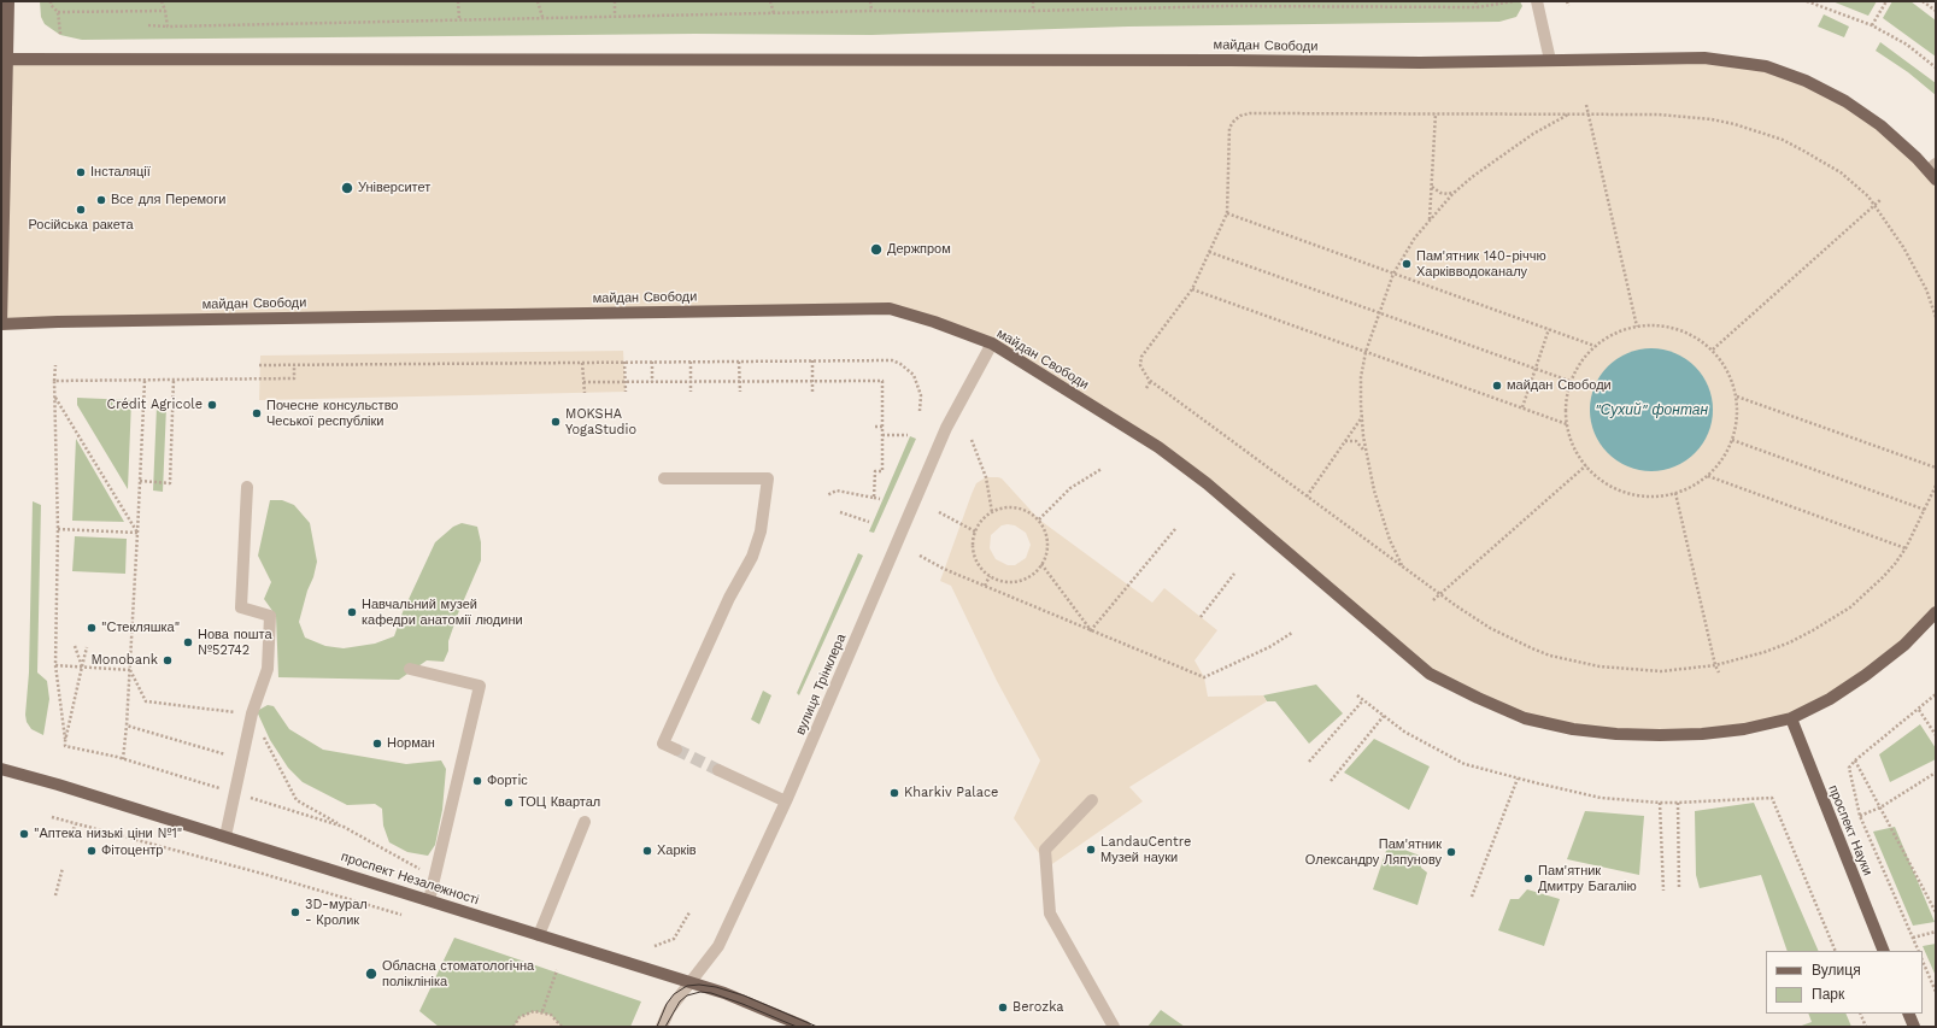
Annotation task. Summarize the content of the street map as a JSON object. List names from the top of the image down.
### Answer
{
  "streets": {
    "main road": ["майдан Свободи", "проспект Науки", "проспект Незалежності"],
    "street": ["вулиця Трінклера"]
  },
  "crossings": [
    ["майдан Свободи", "вулиця Трінклера"],
    ["майдан Свободи", "проспект Науки"],
    ["вулиця Трінклера", "проспект Незалежності"]
  ],
  "water": ["\"Сухий\" фонтан"],
  "places": [
    "Інсталяції",
    "Університет",
    "Все для Перемоги",
    "Російська ракета",
    "Держпром",
    "Пам'ятник 140-річчю Харківводоканалу",
    "майдан Свободи",
    "Crédit Agricole",
    "Почесне консульство Чеської республіки",
    "MOKSHA YogaStudio",
    "Навчальний музей кафедри анатомії людини",
    "\"Стекляшка\"",
    "Нова пошта №52742",
    "Monobank",
    "Норман",
    "Фортiс",
    "Kharkiv Palace",
    "ТОЦ Квартал",
    "\"Аптека низькі ціни №1\"",
    "LandauCentre Музей науки",
    "Фітоцентр",
    "Харків",
    "Пам'ятник Олександру Ляпунову",
    "Пам'ятник Дмитру Багалію",
    "3D-мурал - Кролик",
    "Обласна стоматологічна поліклініка",
    "Berozka"
  ],
  "legend": ["Вулиця", "Парк"]
}
